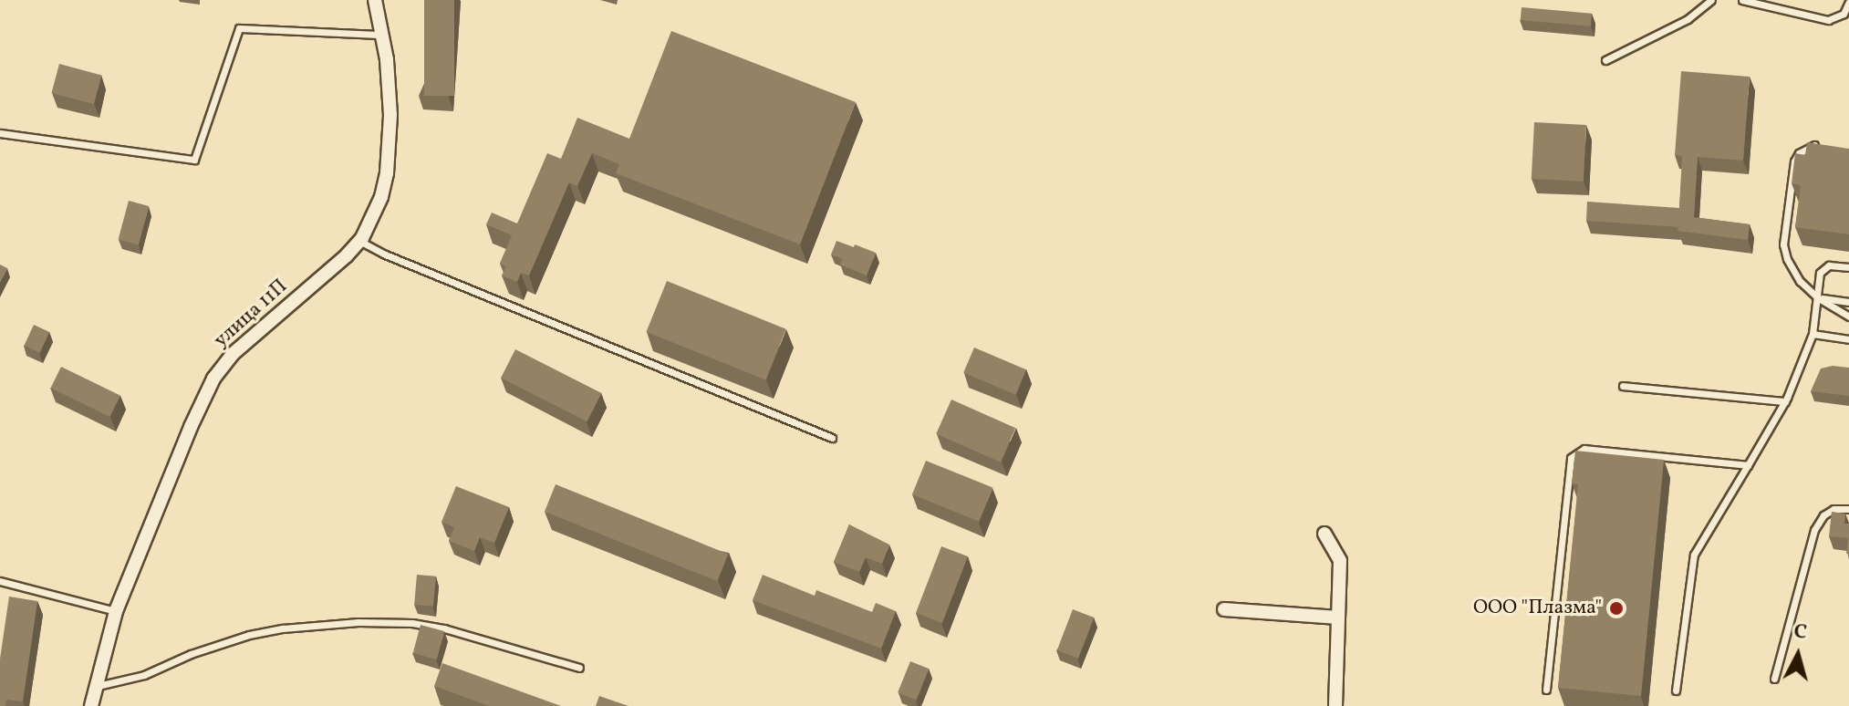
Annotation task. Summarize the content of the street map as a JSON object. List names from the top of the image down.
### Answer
{
  "streets": {
    "street": ["улица 11П"]
  },
  "places": ["ООО \"Плазма\""],
  "north": "top"
}
